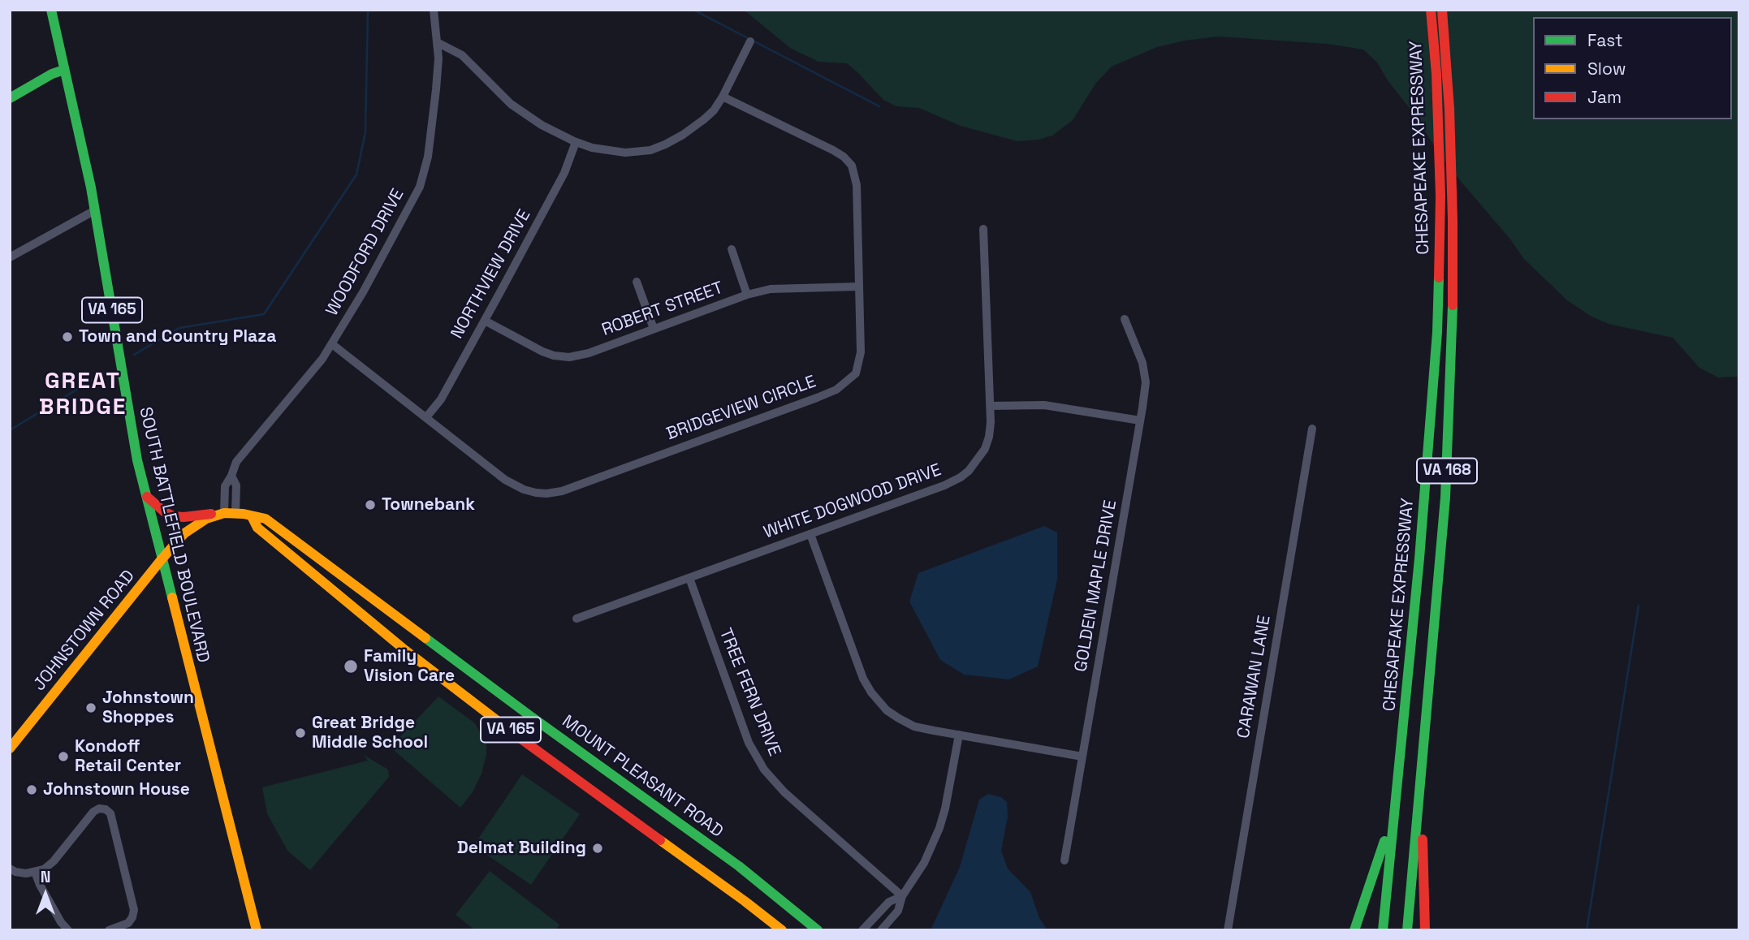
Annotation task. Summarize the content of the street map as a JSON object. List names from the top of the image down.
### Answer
{
  "streets": {
    "main road": [
      "CHESAPEAKE EXPRESSWAY",
      "VA 165",
      "VA 168",
      "SOUTH BATTLEFIELD BOULEVARD",
      "JOHNSTOWN ROAD",
      "MOUNT PLEASANT ROAD"
    ],
    "street": [
      "WOODFORD DRIVE",
      "NORTHVIEW DRIVE",
      "ROBERT STREET",
      "BRIDGEVIEW CIRCLE",
      "WHITE DOGWOOD DRIVE",
      "GOLDEN MAPLE DRIVE",
      "CARAWAN LANE",
      "TREE FERN DRIVE"
    ]
  },
  "crossings": [
    ["WOODFORD DRIVE", "VA 165"],
    ["WOODFORD DRIVE", "BRIDGEVIEW CIRCLE"],
    ["WOODFORD DRIVE", "MOUNT PLEASANT ROAD"],
    ["NORTHVIEW DRIVE", "ROBERT STREET"],
    ["NORTHVIEW DRIVE", "BRIDGEVIEW CIRCLE"],
    ["ROBERT STREET", "BRIDGEVIEW CIRCLE"],
    ["VA 165", "SOUTH BATTLEFIELD BOULEVARD"],
    ["VA 165", "MOUNT PLEASANT ROAD"],
    ["WHITE DOGWOOD DRIVE", "TREE FERN DRIVE"],
    ["SOUTH BATTLEFIELD BOULEVARD", "JOHNSTOWN ROAD"],
    ["SOUTH BATTLEFIELD BOULEVARD", "MOUNT PLEASANT ROAD"],
    ["JOHNSTOWN ROAD", "MOUNT PLEASANT ROAD"]
  ],
  "districts": ["GREAT BRIDGE"],
  "places": [
    "Town and Country Plaza",
    "Townebank",
    "Family Vision Care",
    "Johnstown Shoppes",
    "Great Bridge Middle School",
    "Kondoff Retail Center",
    "Johnstown House",
    "Delmat Building"
  ],
  "legend": ["Fast", "Slow", "Jam"],
  "north": "top"
}
